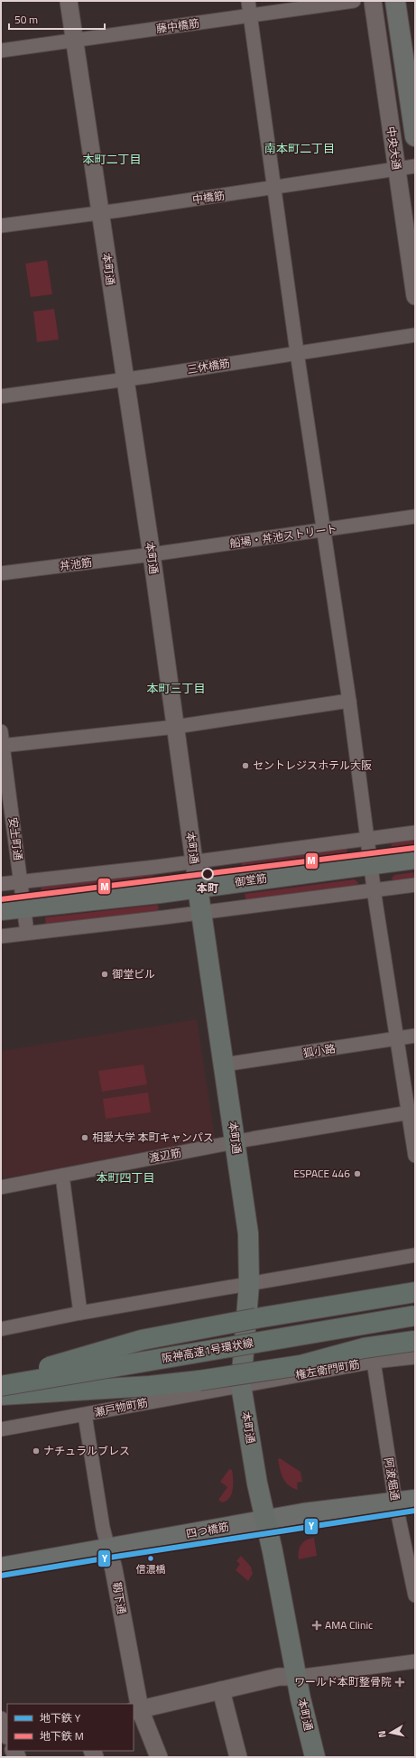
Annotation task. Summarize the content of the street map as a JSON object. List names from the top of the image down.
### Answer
{
  "streets": {
    "highway": ["本町通", "御堂筋", "阪神高速1号環状線"],
    "main road": ["四つ橋筋"],
    "street": [
      "藤中橋筋",
      "中央大通",
      "中橋筋",
      "三休橋筋",
      "船場・丼池ストリート",
      "丼池筋",
      "安土町通",
      "狐小路",
      "渡辺筋",
      "権左衛門町筋",
      "瀬戸物町筋",
      "阿波堀通",
      "靱下通"
    ]
  },
  "crossings": [
    ["藤中橋筋", "本町通"],
    ["中央大通", "中橋筋"],
    ["中橋筋", "本町通"],
    ["本町通", "三休橋筋"],
    ["本町通", "船場・丼池ストリート"],
    ["本町通", "丼池筋"],
    ["本町通", "御堂筋"],
    ["本町通", "狐小路"],
    ["本町通", "渡辺筋"],
    ["本町通", "権左衛門町筋"],
    ["本町通", "瀬戸物町筋"],
    ["本町通", "四つ橋筋"],
    ["船場・丼池ストリート", "丼池筋"],
    ["安土町通", "御堂筋"],
    ["権左衛門町筋", "瀬戸物町筋"],
    ["権左衛門町筋", "阿波堀通"],
    ["瀬戸物町筋", "靱下通"],
    ["阿波堀通", "四つ橋筋"],
    ["四つ橋筋", "靱下通"]
  ],
  "districts": [
    "南本町二丁目",
    "本町二丁目",
    "本町三丁目",
    "本町四丁目"
  ],
  "places": {
    "other": [
      "セントレジスホテル大阪",
      "本町",
      "御堂ビル",
      "相愛大学 本町キャンパス",
      "ESPACE 446",
      "ナチュラルブレス",
      "信濃橋"
    ],
    "health": ["AMA Clinic", "ワールド本町整骨院"]
  },
  "lines": ["metro line M", "metro line Y"],
  "legend": ["地下鉄 Y", "地下鉄 M"],
  "scale_bar": "50 m",
  "north": "left"
}
